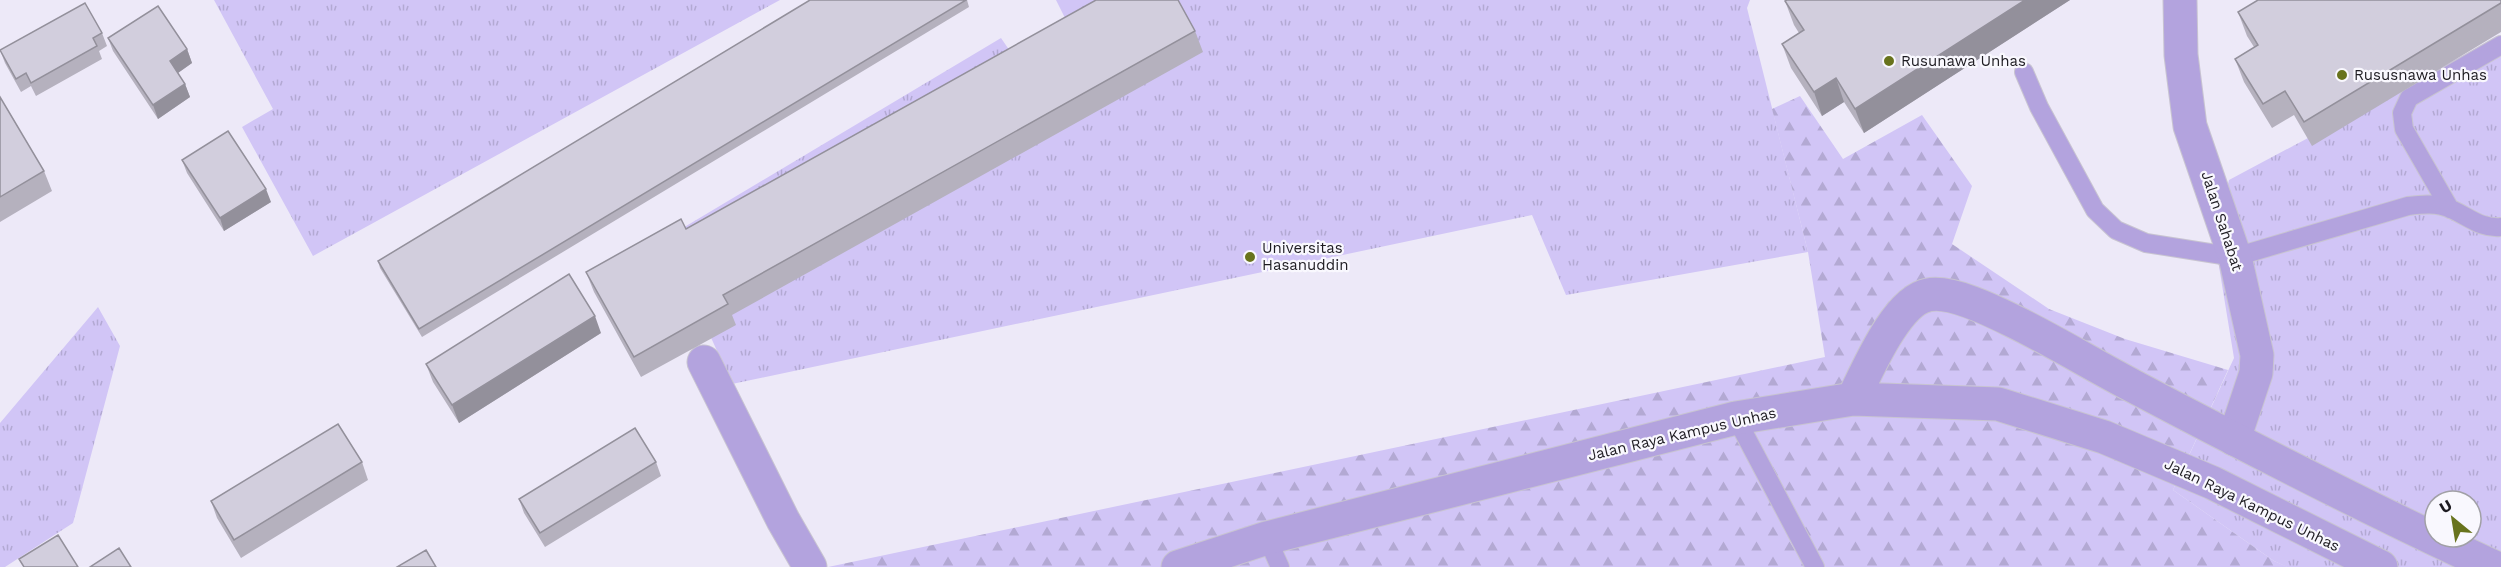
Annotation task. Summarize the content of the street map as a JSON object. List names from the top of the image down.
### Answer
{
  "streets": {
    "street": ["Jalan Sahabat", "Jalan Raya Kampus Unhas"]
  },
  "places": ["Rusunawa Unhas", "Rususnawa Unhas", "Universitas Hasanuddin"],
  "north": "top left"
}
